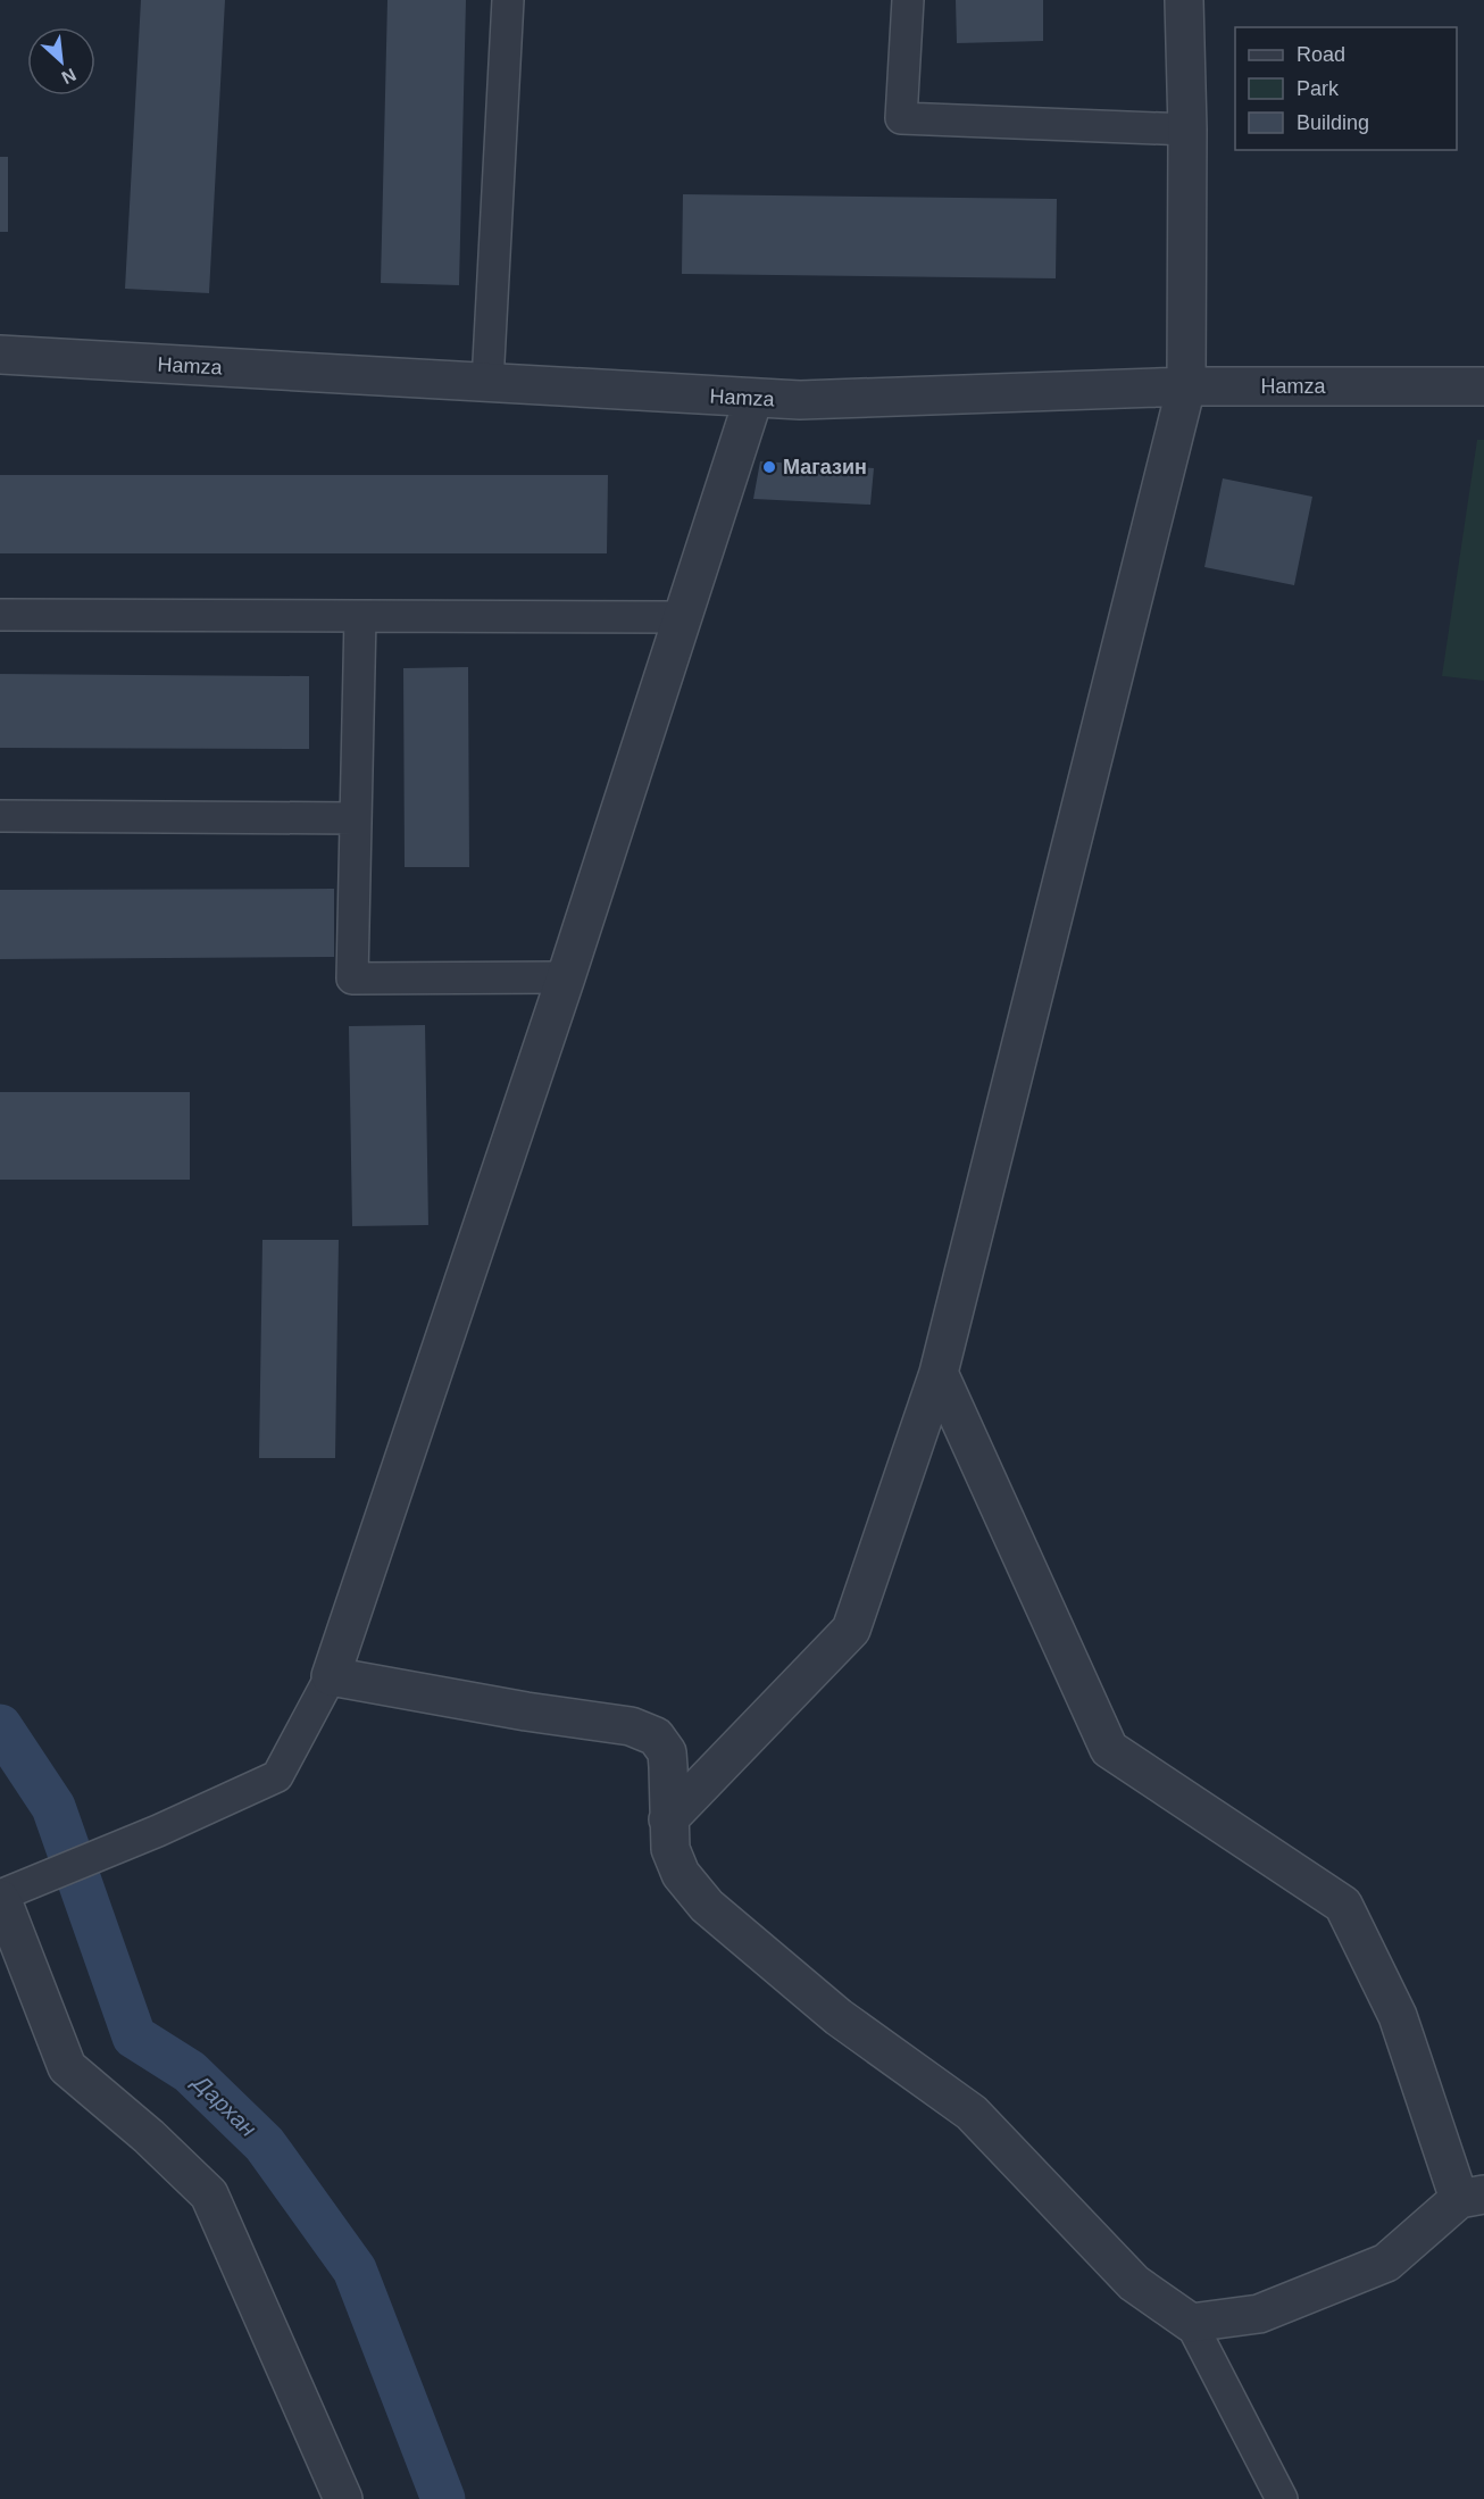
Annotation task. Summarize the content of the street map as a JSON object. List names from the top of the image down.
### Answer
{
  "streets": {
    "street": ["Hamza"]
  },
  "water": ["Дархан"],
  "places": ["Магазин"],
  "legend": ["Road", "Park", "Building"],
  "north": "bottom right"
}
